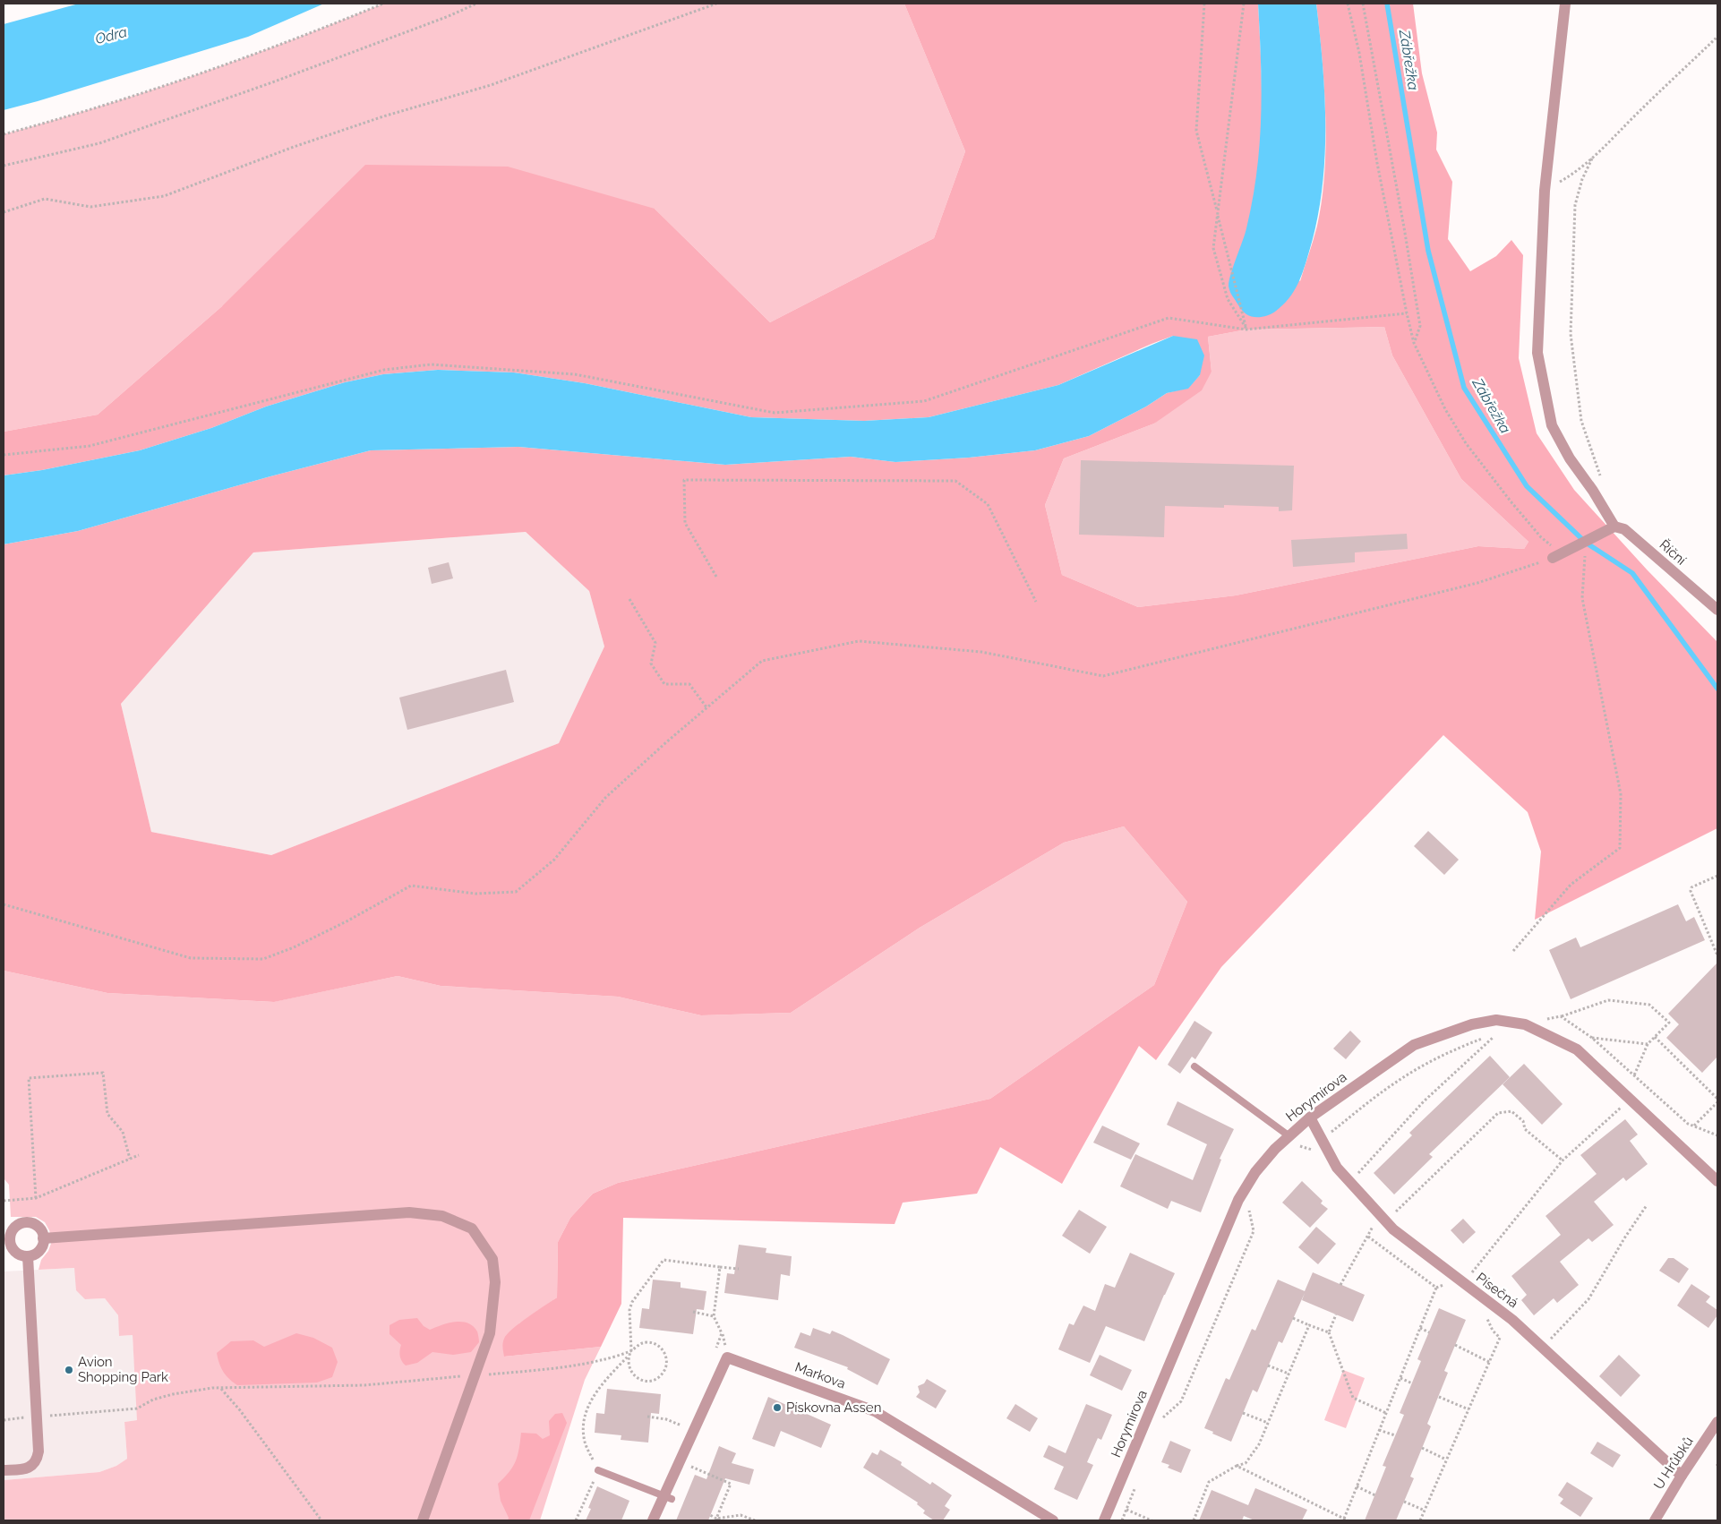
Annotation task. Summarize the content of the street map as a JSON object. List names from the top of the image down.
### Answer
{
  "streets": {
    "street": [
      "Říční",
      "Horymírova",
      "Písečná",
      "Markova",
      "U Hrůbků"
    ]
  },
  "crossings": [
    ["Horymírova", "Písečná"],
    ["Písečná", "U Hrůbků"]
  ],
  "water": ["Odra", "Zábřežka"],
  "places": ["Avion Shopping Park", "Pískovna Assen"]
}
